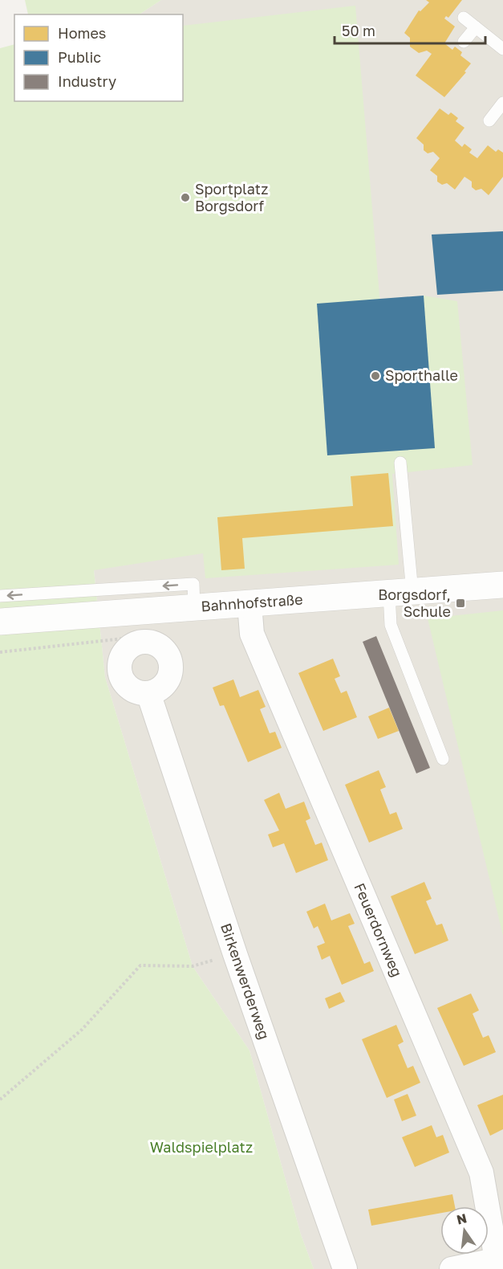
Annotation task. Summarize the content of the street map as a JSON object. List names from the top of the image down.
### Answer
{
  "streets": {
    "street": ["Bahnhofstraße", "Feuerdornweg", "Birkenwerderweg"]
  },
  "crossings": [
    ["Bahnhofstraße", "Feuerdornweg"],
    ["Bahnhofstraße", "Birkenwerderweg"]
  ],
  "parks": ["Waldspielplatz"],
  "places": {
    "other": ["Sportplatz Borgsdorf", "Sporthalle"],
    "transit": ["Borgsdorf, Schule"]
  },
  "legend": ["Homes", "Public", "Industry"],
  "scale_bar": "50 m",
  "north": "top"
}
